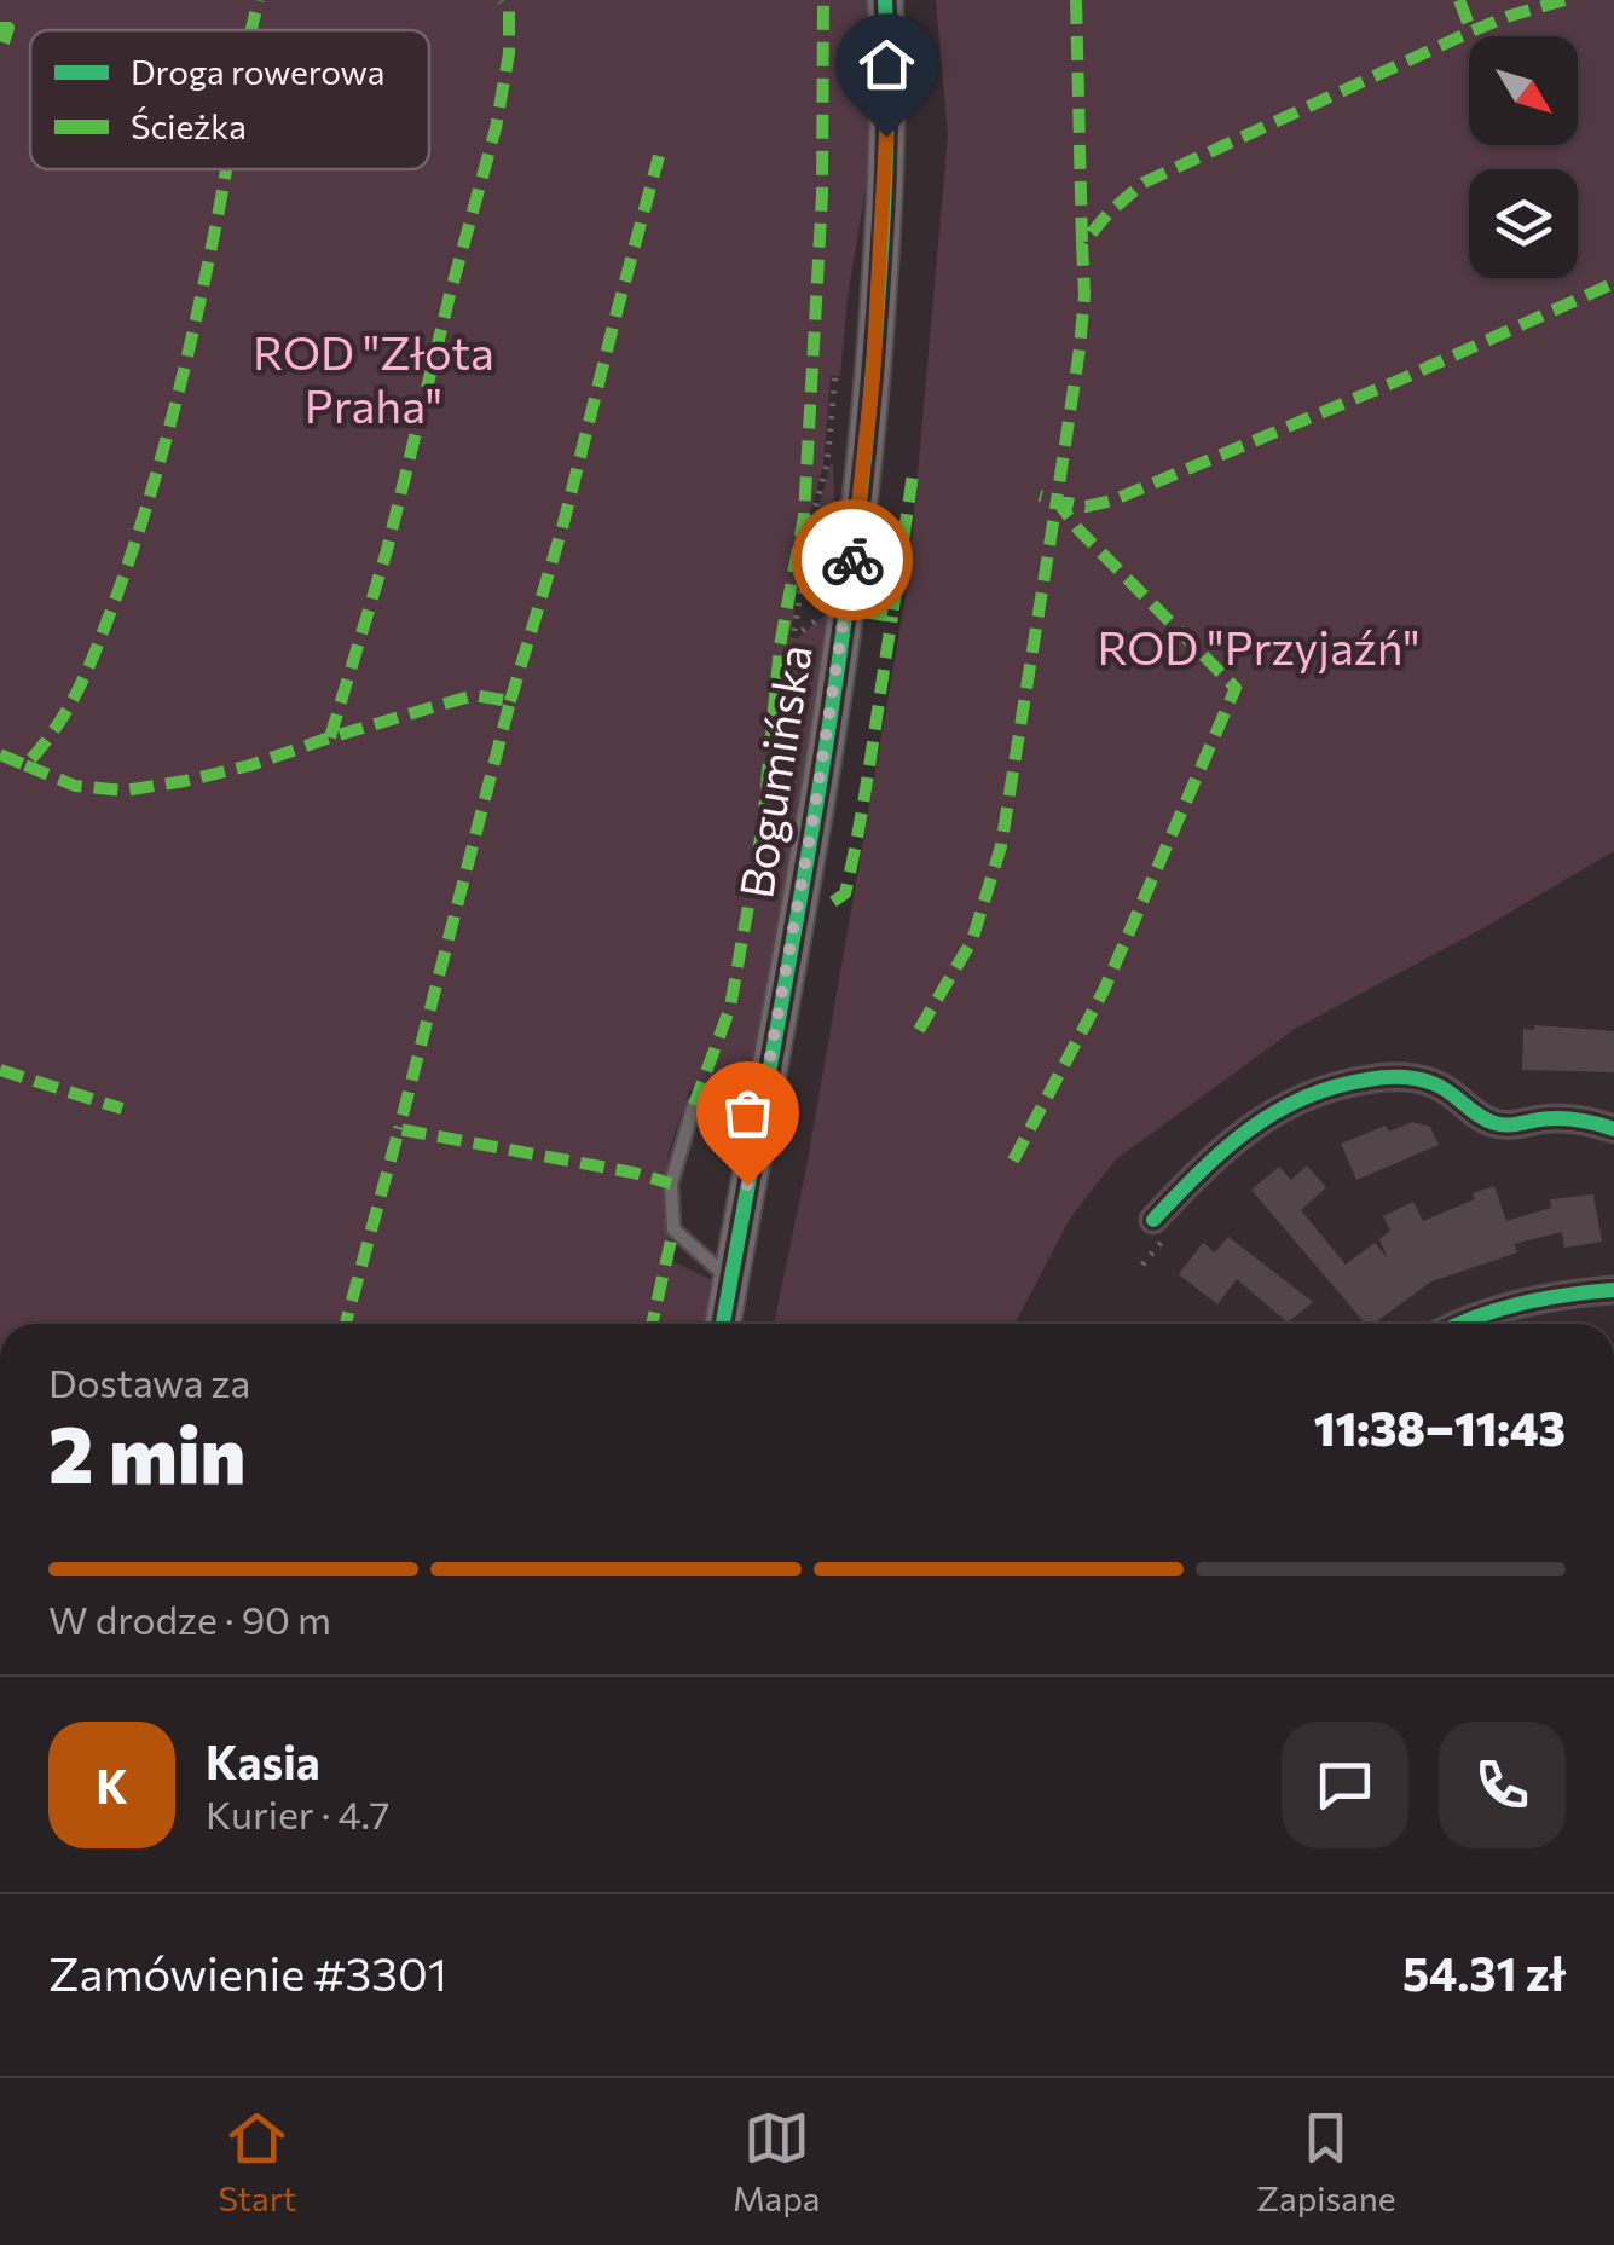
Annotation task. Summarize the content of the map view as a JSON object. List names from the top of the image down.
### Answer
{
  "streets": {
    "street": ["Bogumińska"]
  },
  "parks": ["ROD \"Złota Praha\"", "ROD \"Przyjaźń\""],
  "legend": ["Droga rowerowa", "Ścieżka"],
  "north": "bottom right",
  "page": {
    "heading": ["2 min", "Dostawa za", "11:38–11:43"],
    "panel": [
      "Kasia",
      "Kurier · 4.7",
      "Zamówienie #3301",
      "54.31 zł"
    ],
    "bar": "W drodze · 90 m",
    "round": "K",
    "tabs": ["Start", "Mapa", "Zapisane"]
  }
}
